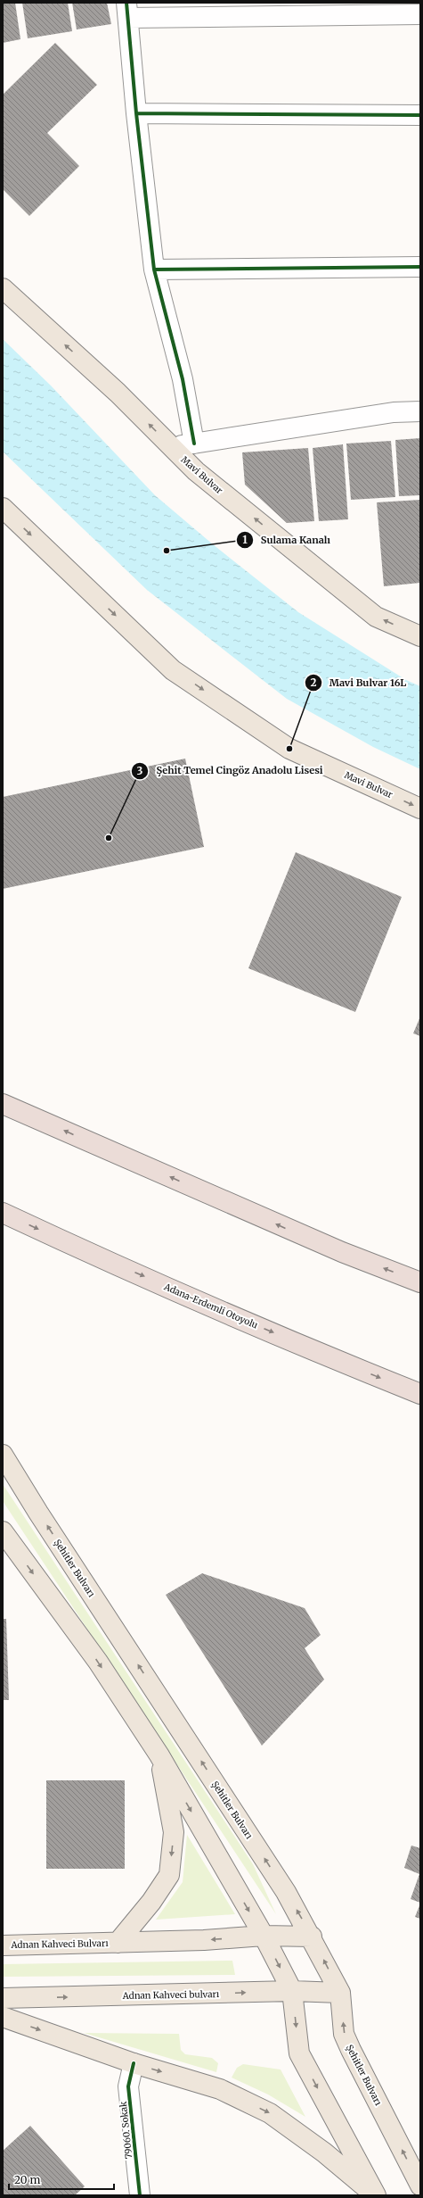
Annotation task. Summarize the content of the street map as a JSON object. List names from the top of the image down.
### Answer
{
  "streets": {
    "highway": ["Adana-Erdemli Otoyolu"],
    "main road": [
      "Mavi Bulvar",
      "Şehitler Bulvarı",
      "Adnan Kahveci Bulvarı",
      "Adnan Kahveci bulvarı"
    ],
    "street": ["79060. Sokak"]
  },
  "crossings": [
    ["Şehitler Bulvarı", "Adnan Kahveci bulvarı"],
    ["Adnan Kahveci Bulvarı", "Adnan Kahveci bulvarı"]
  ],
  "places": ["Sulama Kanalı", "Mavi Bulvar 16L", "Şehit Temel Cingöz Anadolu Lisesi"],
  "scale_bar": "20 m"
}
